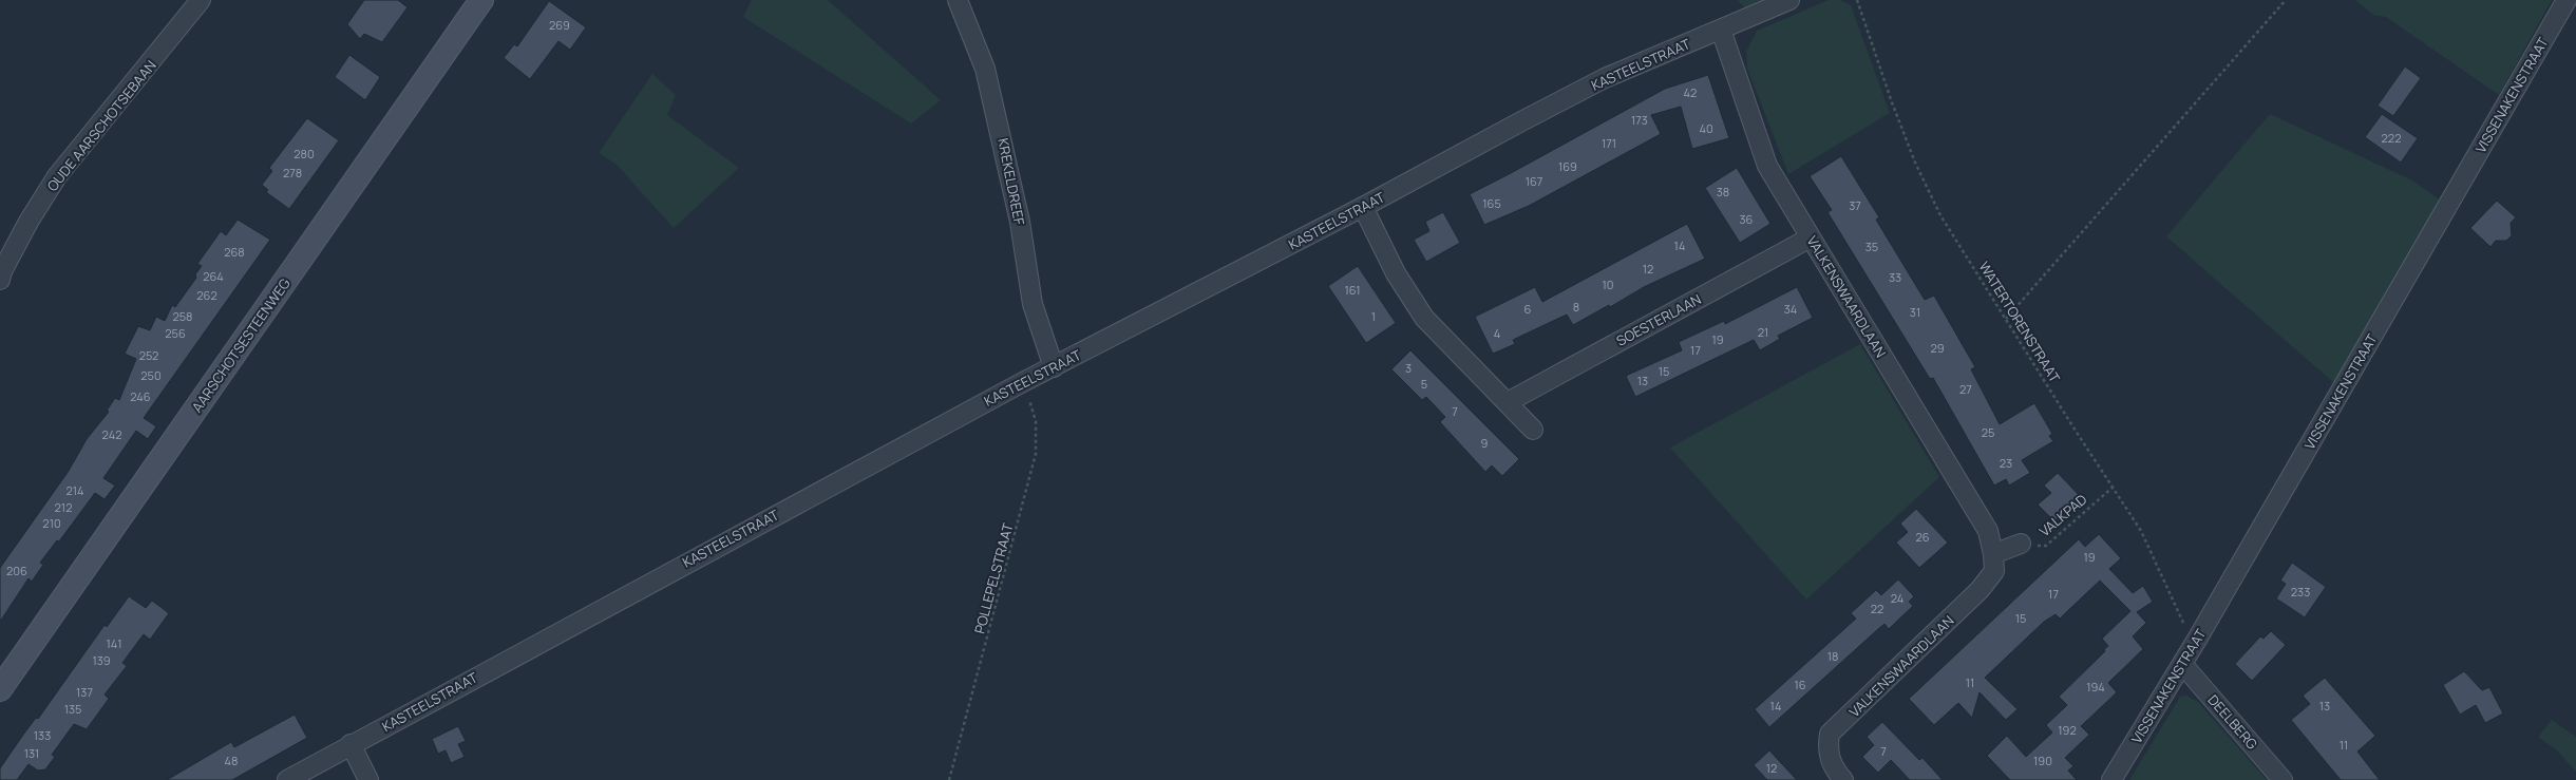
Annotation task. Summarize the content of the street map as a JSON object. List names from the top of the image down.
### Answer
{
  "streets": {
    "main road": ["AARSCHOTSESTEENWEG"],
    "street": [
      "KASTEELSTRAAT",
      "VISSENAKENSTRAAT",
      "OUDE AARSCHOTSEBAAN",
      "KREKELDREEF",
      "VALKENSWAARDLAAN",
      "SOESTERLAAN",
      "DEELBERG"
    ],
    "path": ["WATERTORENSTRAAT", "VALKPAD", "POLLEPELSTRAAT"]
  },
  "crossings": [
    ["KASTEELSTRAAT", "KREKELDREEF"],
    ["KASTEELSTRAAT", "VALKENSWAARDLAAN"],
    ["KASTEELSTRAAT", "POLLEPELSTRAAT"],
    ["VISSENAKENSTRAAT", "WATERTORENSTRAAT"],
    ["VISSENAKENSTRAAT", "DEELBERG"],
    ["VALKENSWAARDLAAN", "SOESTERLAAN"],
    ["WATERTORENSTRAAT", "VALKPAD"]
  ],
  "house_numbers": [
    "269",
    "42",
    "173",
    "40",
    "222",
    "171",
    "280",
    "169",
    "278",
    "167",
    "38",
    "165",
    "37",
    "36",
    "14",
    "35",
    "268",
    "12",
    "264",
    "33",
    "10",
    "161",
    "262",
    "8",
    "6",
    "34",
    "31",
    "258",
    "1",
    "21",
    "256",
    "4",
    "19",
    "29",
    "17",
    "252",
    "3",
    "15",
    "250",
    "13",
    "5",
    "27",
    "246",
    "7",
    "25",
    "242",
    "9",
    "23",
    "214",
    "212",
    "210",
    "26",
    "19",
    "206",
    "233",
    "17",
    "24",
    "22",
    "15",
    "141",
    "18",
    "139",
    "11",
    "16",
    "194",
    "137",
    "14",
    "13",
    "135",
    "192",
    "133",
    "11",
    "7",
    "131",
    "48",
    "190",
    "12"
  ]
}
